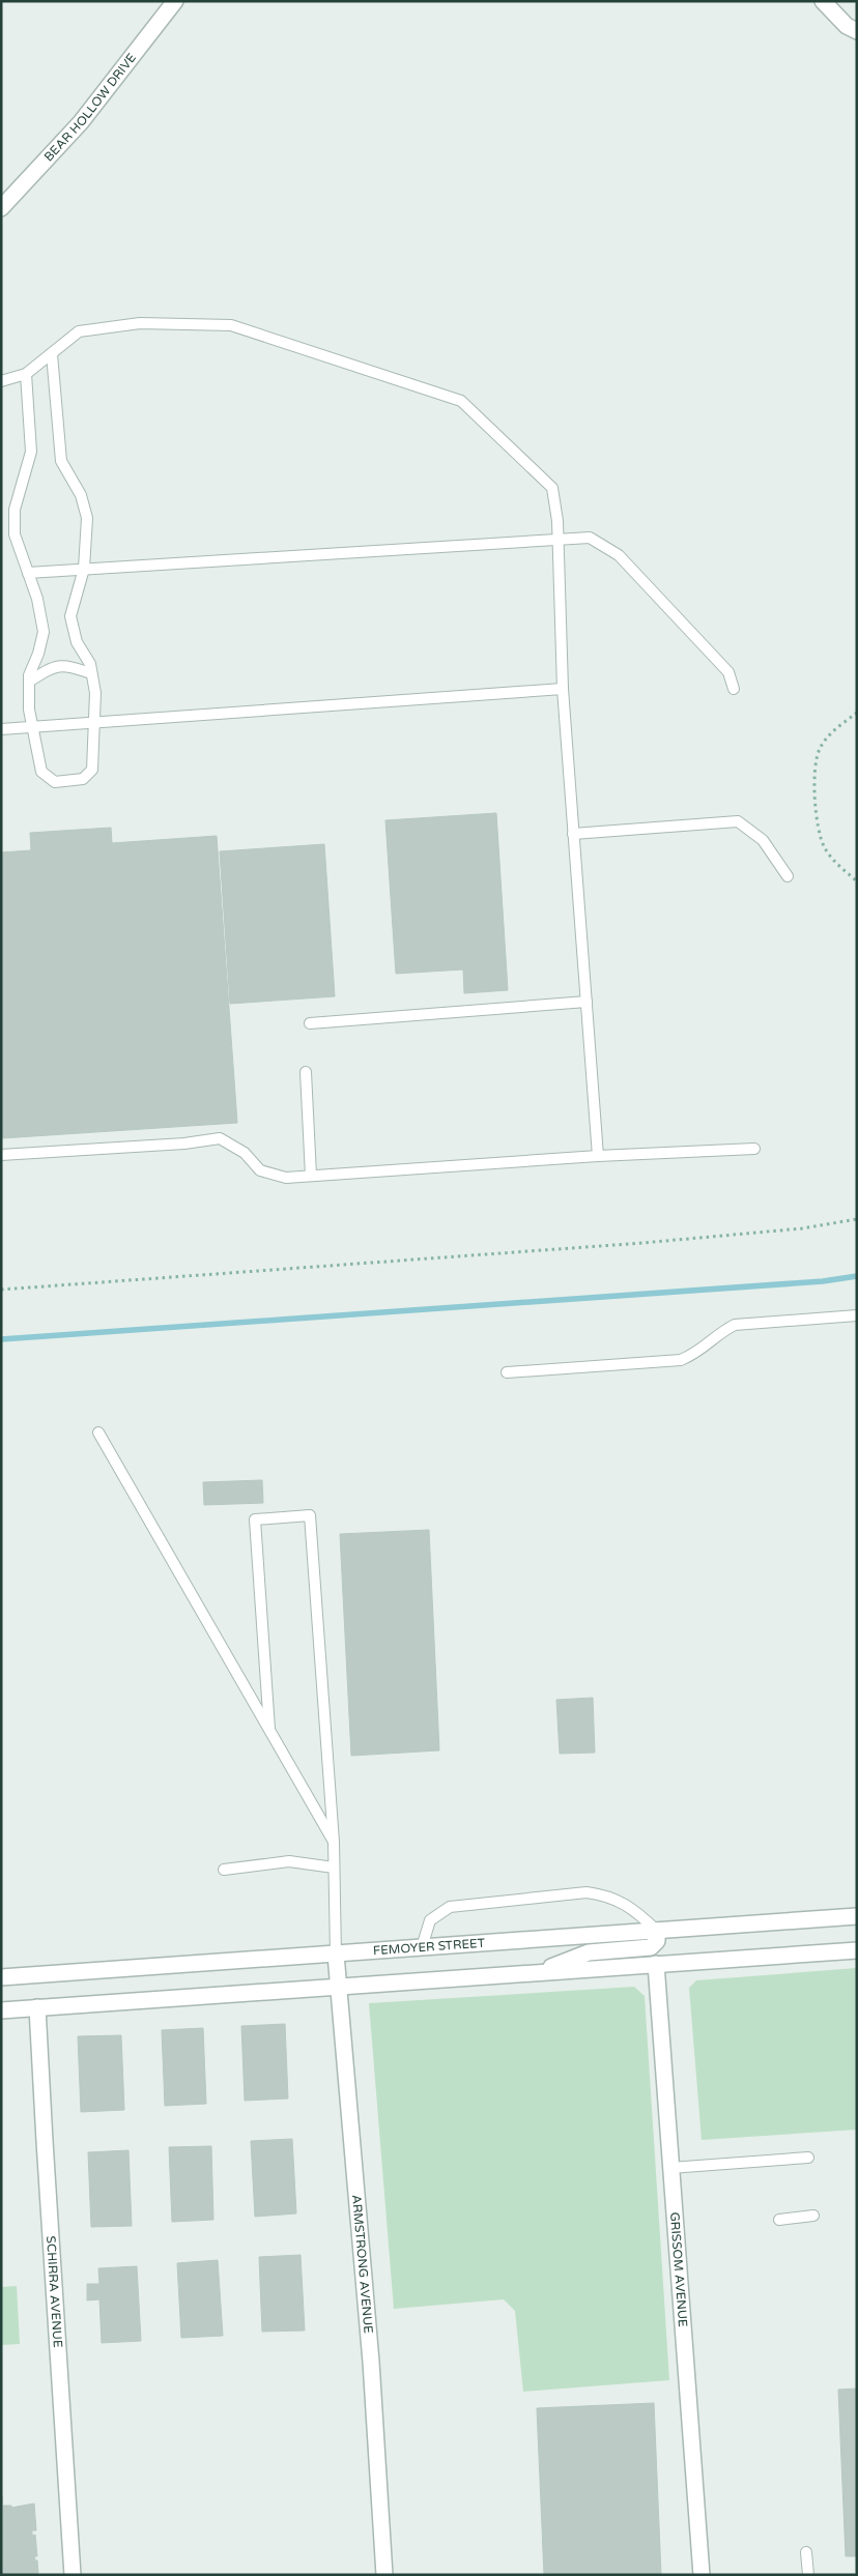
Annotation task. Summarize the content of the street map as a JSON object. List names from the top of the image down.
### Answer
{
  "streets": {
    "street": [
      "BEAR HOLLOW DRIVE",
      "FEMOYER STREET",
      "ARMSTRONG AVENUE",
      "GRISSOM AVENUE",
      "SCHIRRA AVENUE"
    ]
  },
  "crossings": [
    ["FEMOYER STREET", "ARMSTRONG AVENUE"]
  ]
}
